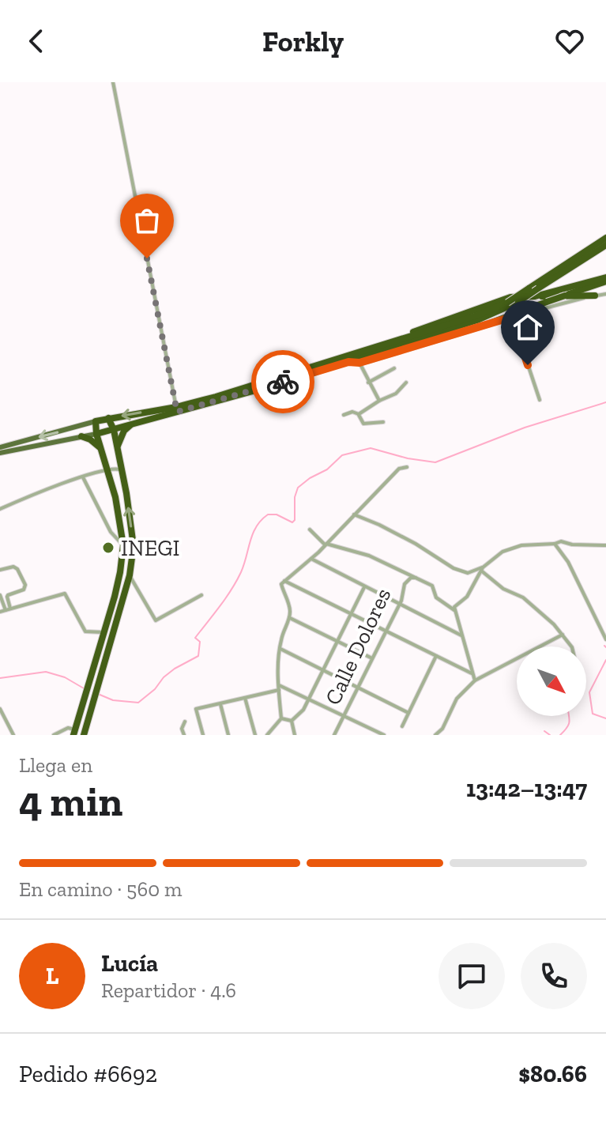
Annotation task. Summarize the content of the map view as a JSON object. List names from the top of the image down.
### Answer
{
  "streets": {
    "street": ["Calle Dolores"]
  },
  "places": ["INEGI"],
  "north": "bottom right",
  "page": {
    "header": "Forkly",
    "heading": ["4 min", "Llega en", "13:42–13:47"],
    "panel": [
      "Lucía",
      "Repartidor · 4.6",
      "Pedido #6692",
      "$80.66"
    ],
    "bar": "En camino · 560 m",
    "round": "L"
  }
}
